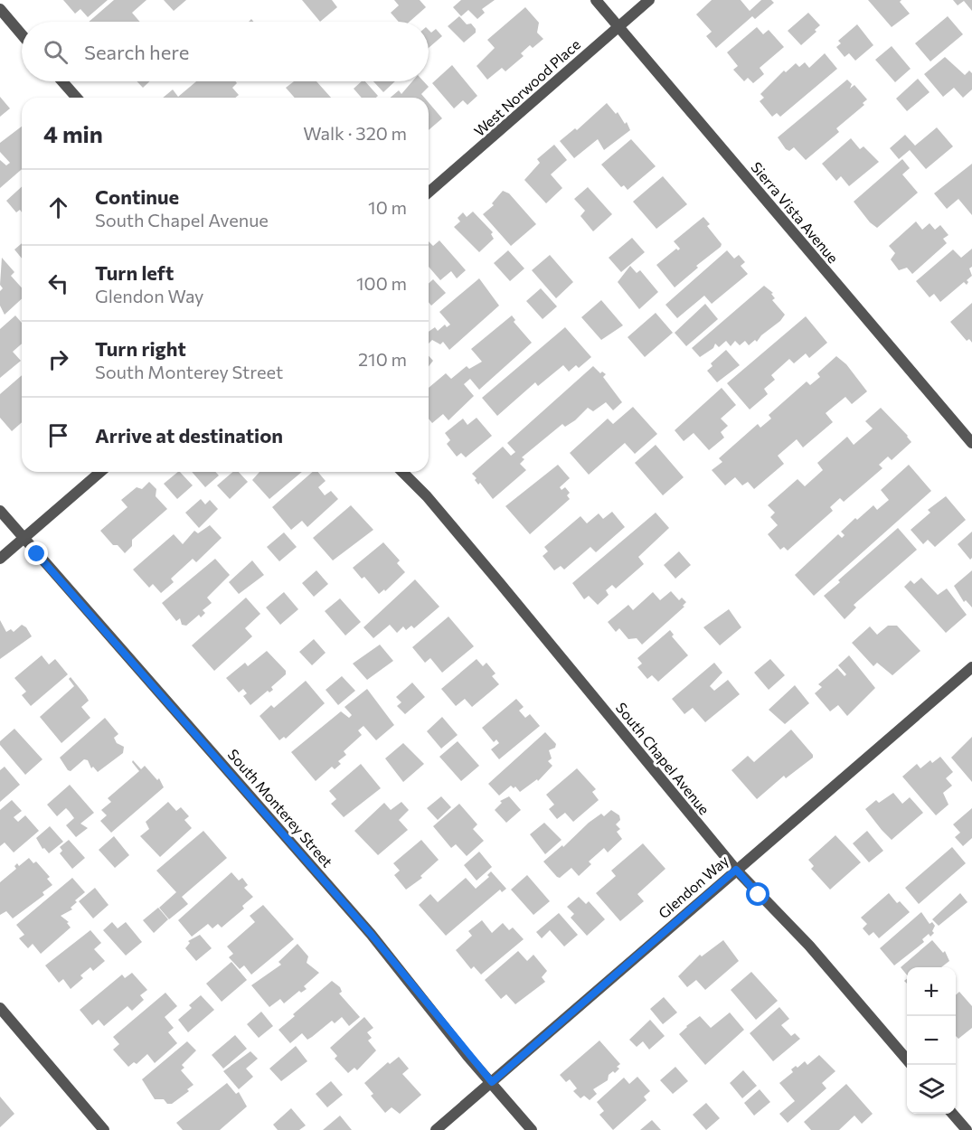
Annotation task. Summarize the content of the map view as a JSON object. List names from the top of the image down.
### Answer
{
  "streets": {
    "street": [
      "West Norwood Place",
      "Sierra Vista Avenue",
      "South Chapel Avenue",
      "South Monterey Street",
      "Glendon Way"
    ]
  },
  "crossings": [
    ["West Norwood Place", "Sierra Vista Avenue"],
    ["South Chapel Avenue", "Glendon Way"],
    ["South Monterey Street", "Glendon Way"]
  ],
  "page": {
    "search": "Search here",
    "heading": ["4 min", "Walk · 320 m"],
    "list": [
      ["Continue", "South Chapel Avenue", "10 m"],
      ["Turn left", "Glendon Way", "100 m"],
      ["Turn right", "South Monterey Street", "210 m"],
      "Arrive at destination"
    ],
    "map_buttons": ["+", "−"]
  }
}
